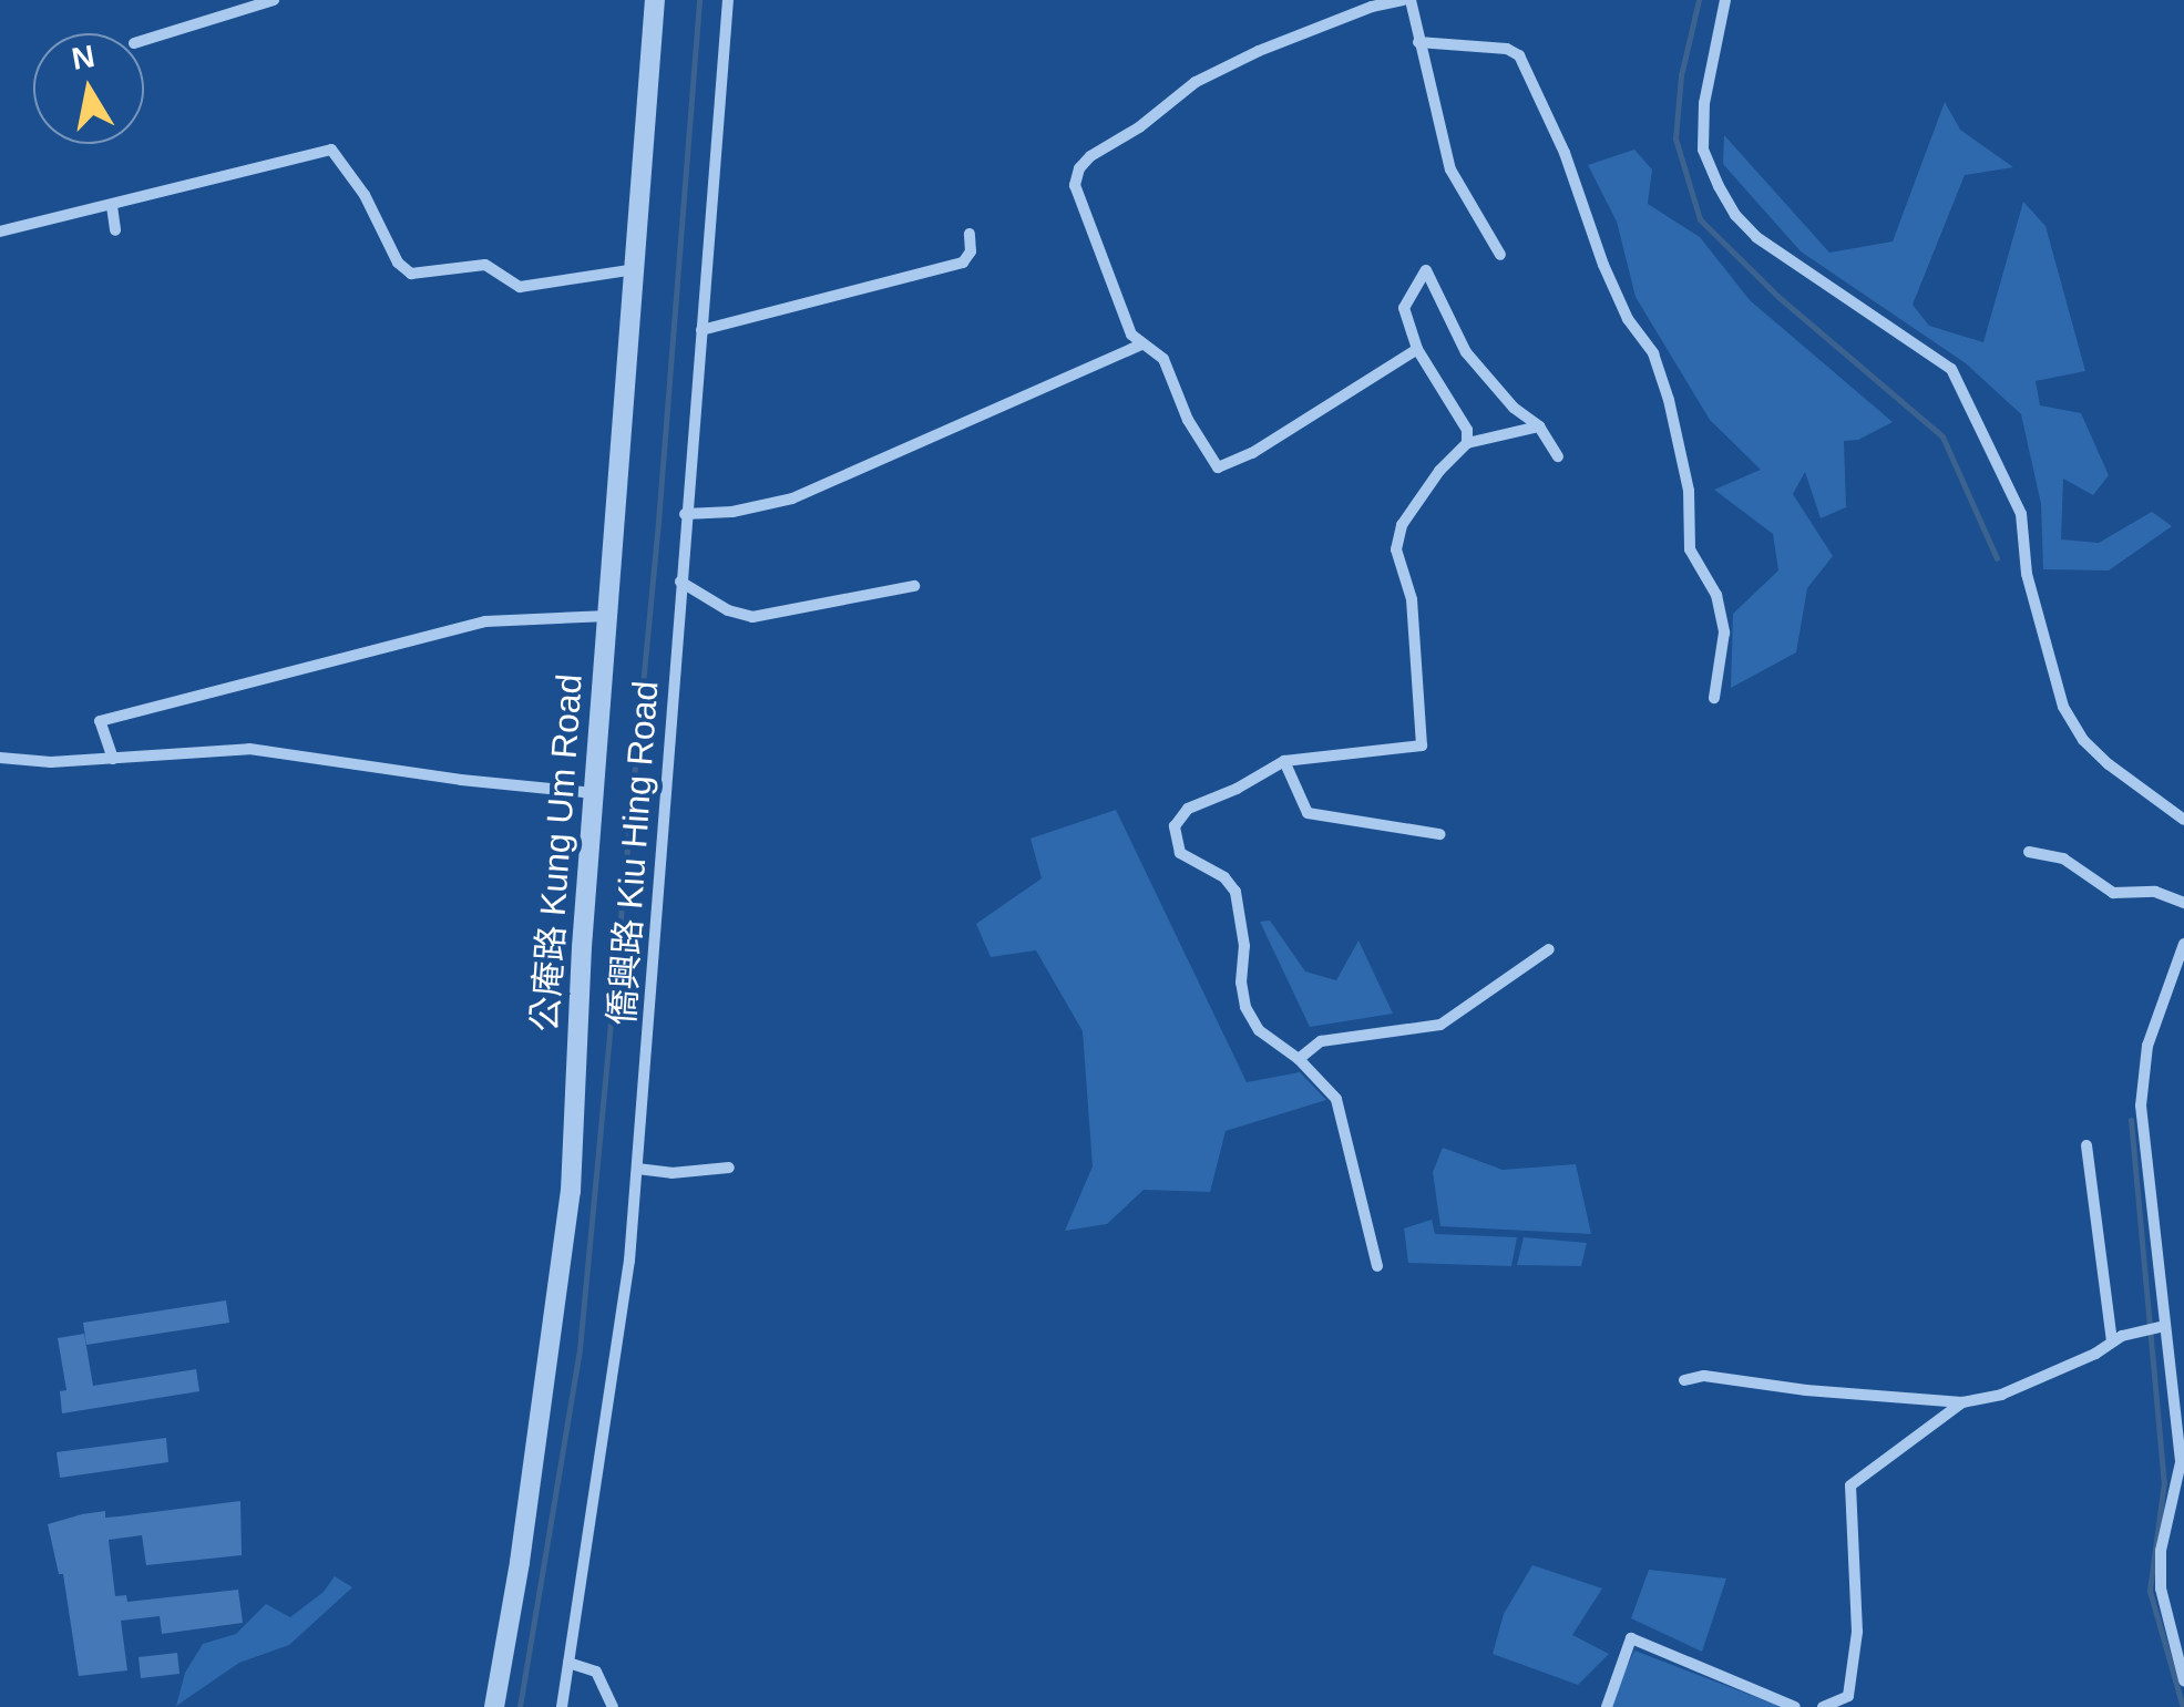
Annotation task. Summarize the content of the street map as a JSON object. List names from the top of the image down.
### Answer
{
  "streets": {
    "street": ["公庵路 Kung Um Road", "僑興路 Kiu Hing Road"]
  },
  "north": "top"
}
